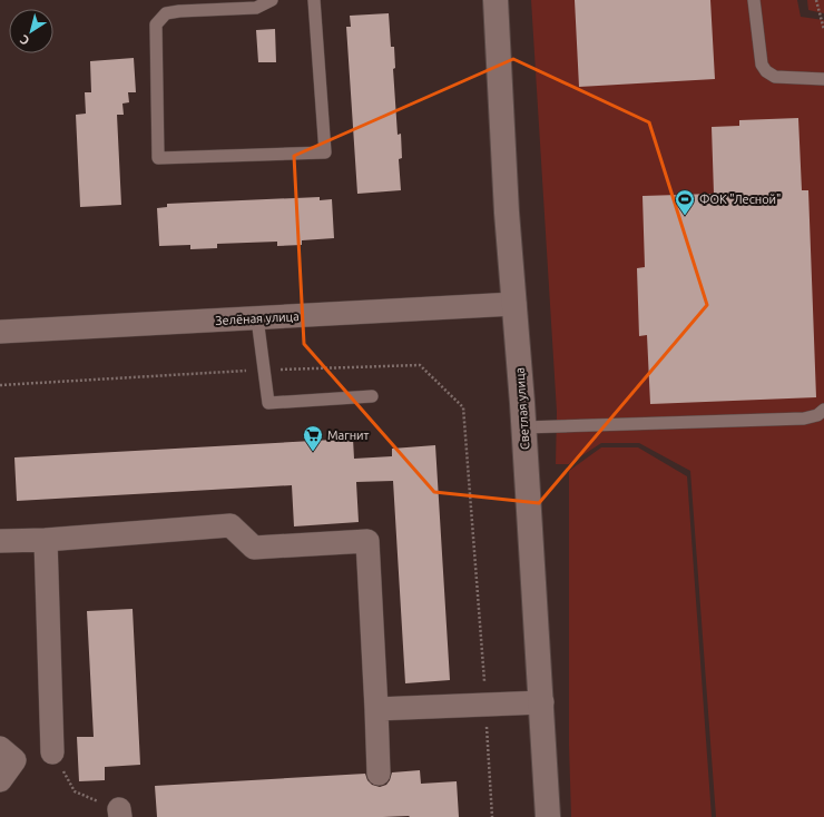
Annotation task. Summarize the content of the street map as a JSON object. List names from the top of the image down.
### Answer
{
  "streets": {
    "street": ["Зелёная улица", "Светлая улица"]
  },
  "crossings": [
    ["Зелёная улица", "Светлая улица"]
  ],
  "places": {
    "sports": ["ФОК \"Лесной\""],
    "supermarket": ["Магнит"]
  },
  "north": "bottom left"
}
